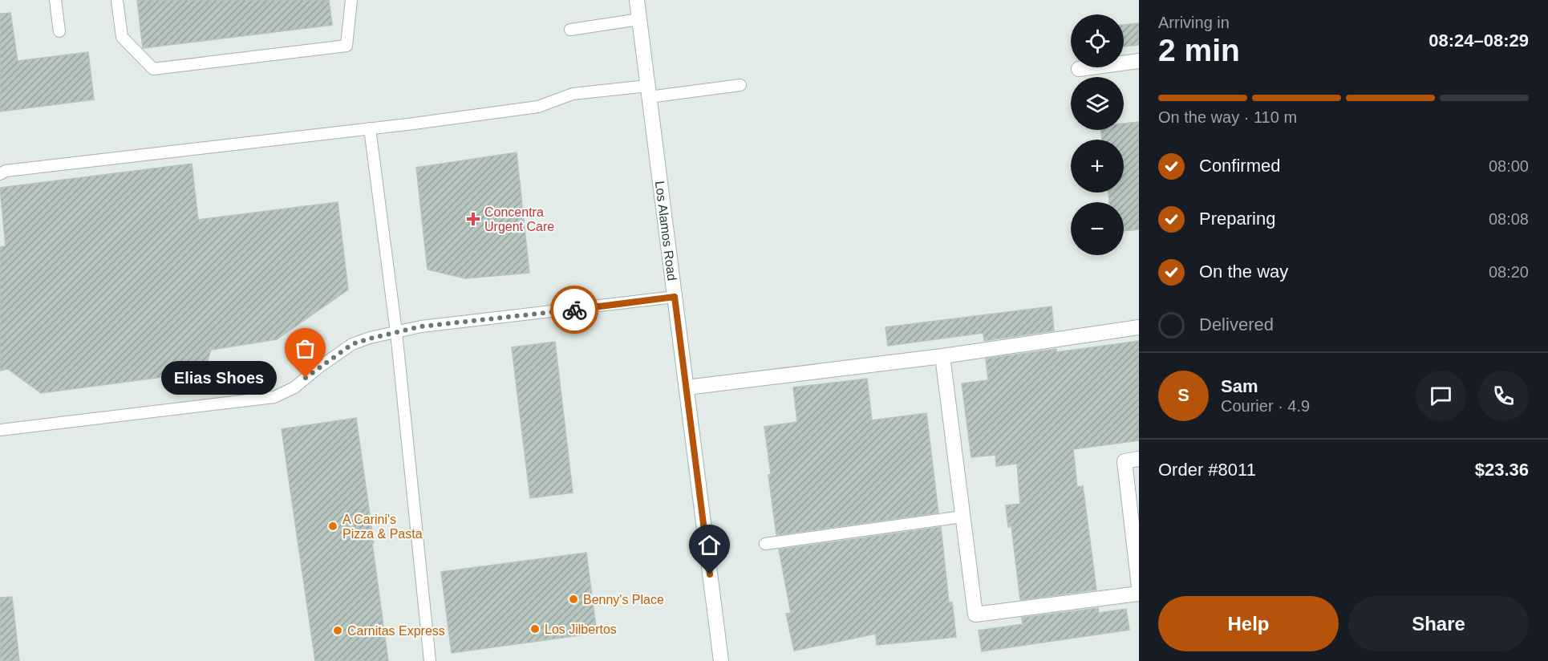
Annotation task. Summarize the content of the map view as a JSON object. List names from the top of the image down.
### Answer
{
  "streets": {
    "street": ["Los Alamos Road"]
  },
  "places": {
    "health": ["Concentra Urgent Care"],
    "other": [
      "Elias Shoes",
      "A Carini's Pizza & Pasta",
      "Benny's Place",
      "Los Jilbertos",
      "Carnitas Express"
    ]
  },
  "page": {
    "heading": ["2 min", "Arriving in", "08:24–08:29"],
    "panel": [
      "Sam",
      "Courier · 4.9",
      "Order #8011",
      "$23.36"
    ],
    "map_buttons": ["+", "−"],
    "bar": "On the way · 110 m",
    "list": [
      ["Confirmed", "08:00"],
      ["Preparing", "08:08"],
      ["On the way", "08:20"],
      "Delivered"
    ],
    "bubble": "Elias Shoes",
    "round": "S",
    "buttons": ["Help", "Share"]
  }
}
